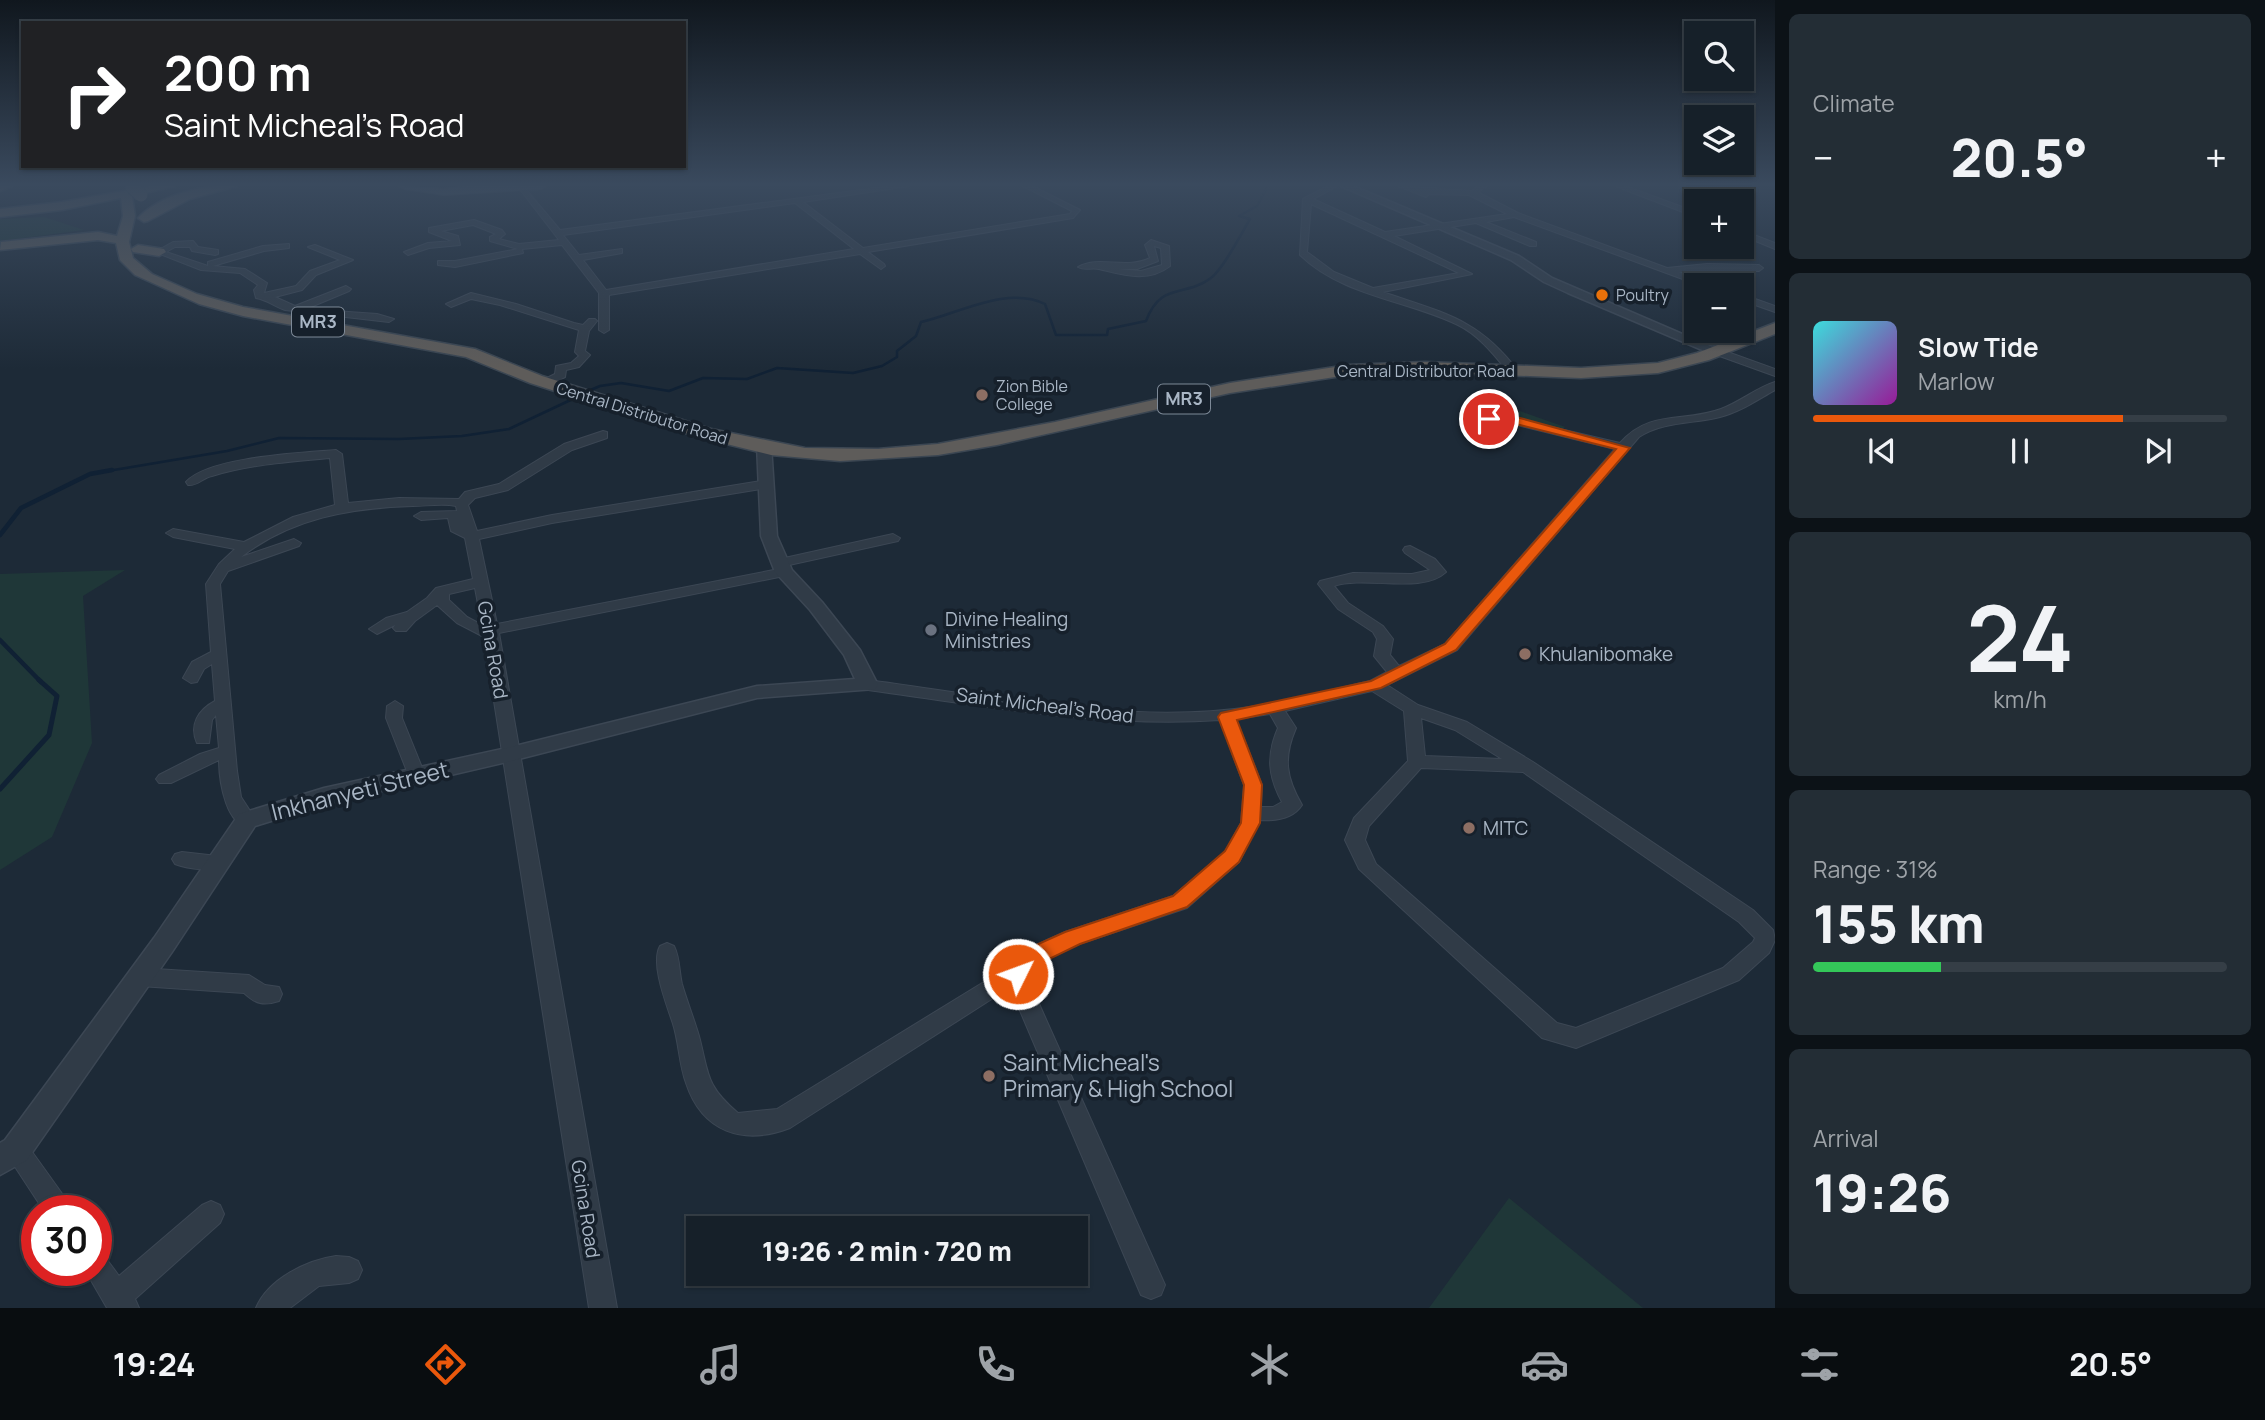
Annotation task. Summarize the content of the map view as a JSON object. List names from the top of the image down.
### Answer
{
  "streets": {
    "highway": ["MR3", "Central Distributor Road"],
    "street": ["Gcina Road", "Saint Micheal's Road", "Inkhanyeti Street"]
  },
  "crossings": [
    ["Gcina Road", "Inkhanyeti Street"],
    ["Saint Micheal's Road", "Inkhanyeti Street"]
  ],
  "places": [
    "Poultry",
    "Zion Bible College",
    "Divine Healing Ministries",
    "Khulanibomake",
    "MITC",
    "Saint Micheal's Primary & High School"
  ],
  "page": {
    "tile": [
      "Climate",
      ["24", "km/h"],
      ["Range · 31%", "155 km"],
      ["Arrival", "19:26"]
    ],
    "map_buttons": ["+", "−"],
    "turn": ["200 m", "Saint Micheal's Road"],
    "heat": ["−", "20.5°", "+"],
    "song": ["Slow Tide", "Marlow"],
    "limit": "30",
    "trip": "19:26 · 2 min · 720 m",
    "tabs": ["19:24", "20.5°"]
  }
}
